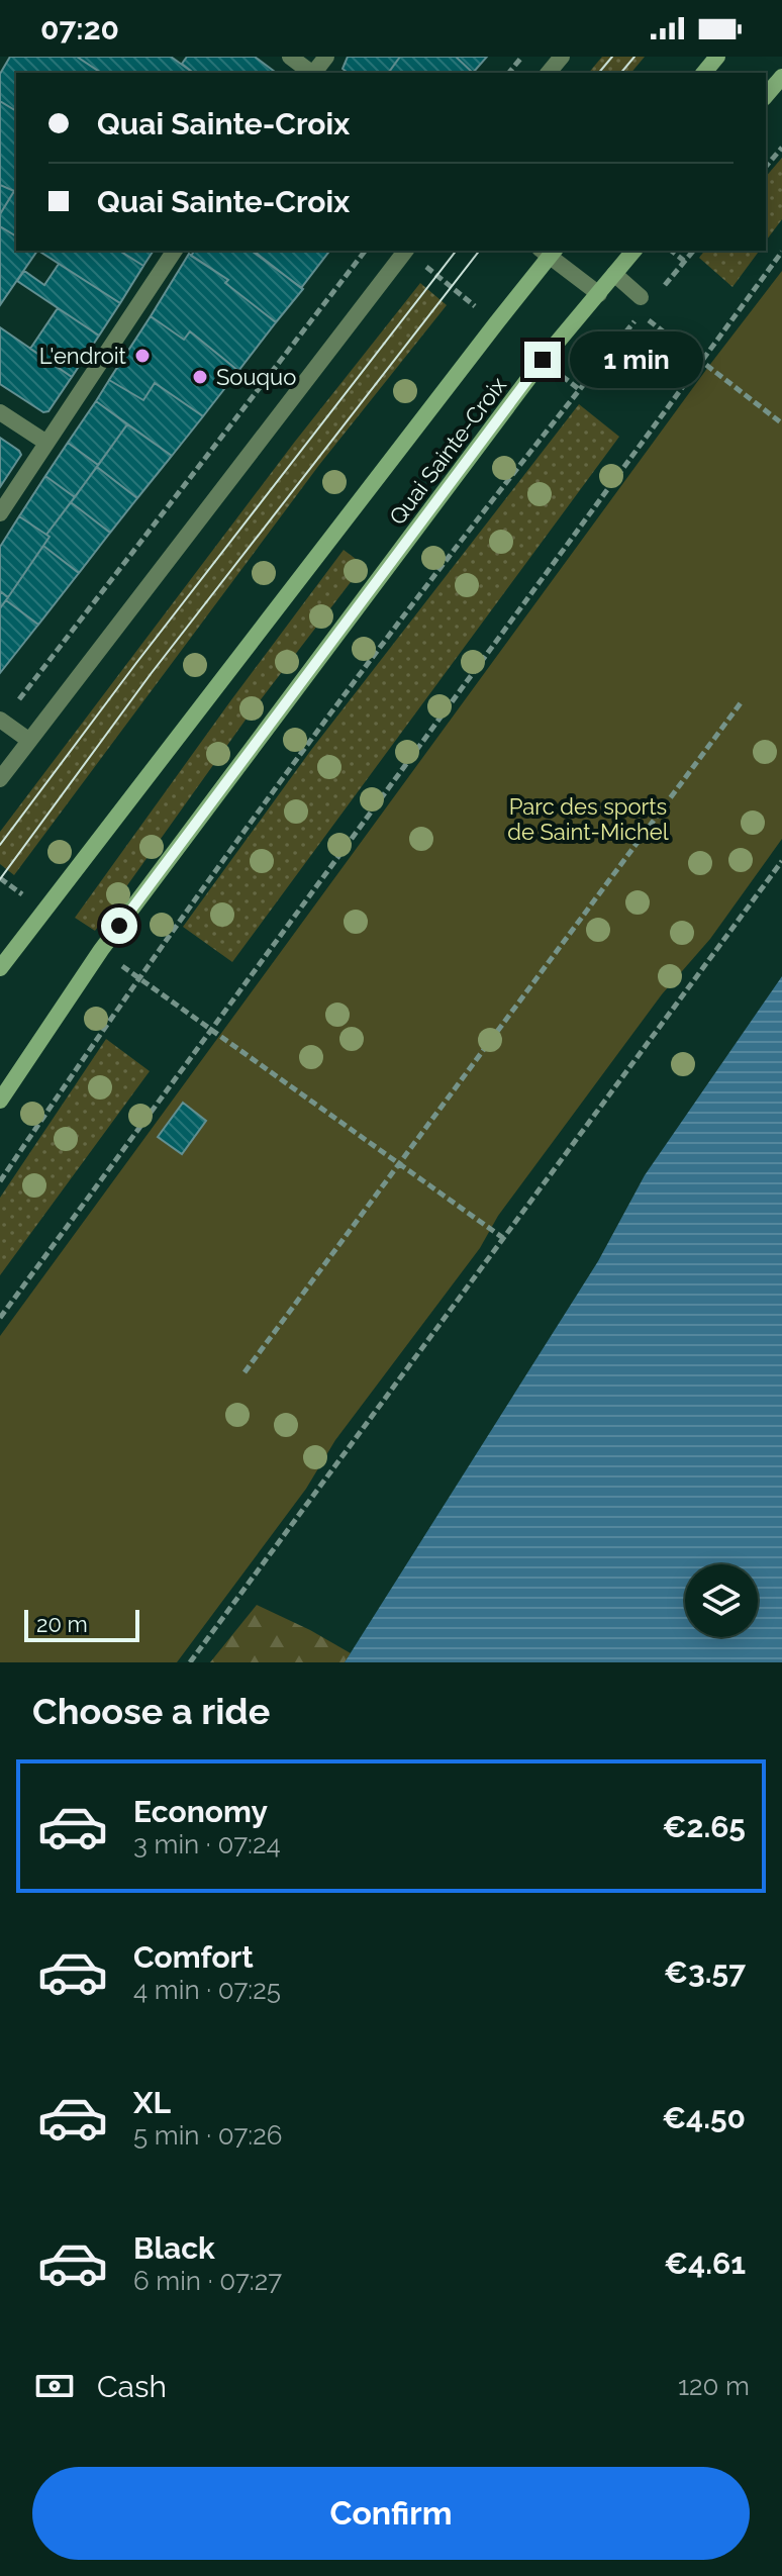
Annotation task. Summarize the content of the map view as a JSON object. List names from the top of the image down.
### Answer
{
  "streets": {
    "main road": ["Quai Sainte-Croix"]
  },
  "parks": ["Parc des sports de Saint-Michel"],
  "places": ["L'endroit", "Souquo"],
  "scale_bar": "20 m",
  "page": {
    "status": "07:20",
    "banner": ["Quai Sainte-Croix", "Quai Sainte-Croix"],
    "bubble": "1 min",
    "scale": "20 m",
    "heading": "Choose a ride",
    "list": [
      {
        "name": "Economy",
        "note": "3 min · 07:24",
        "value": "€2.65"
      },
      {
        "name": "Comfort",
        "note": "4 min · 07:25",
        "value": "€3.57"
      },
      {
        "name": "XL",
        "note": "5 min · 07:26",
        "value": "€4.50"
      },
      {
        "name": "Black",
        "note": "6 min · 07:27",
        "value": "€4.61"
      }
    ],
    "pay": ["Cash", "120 m"],
    "buttons": "Confirm"
  }
}
